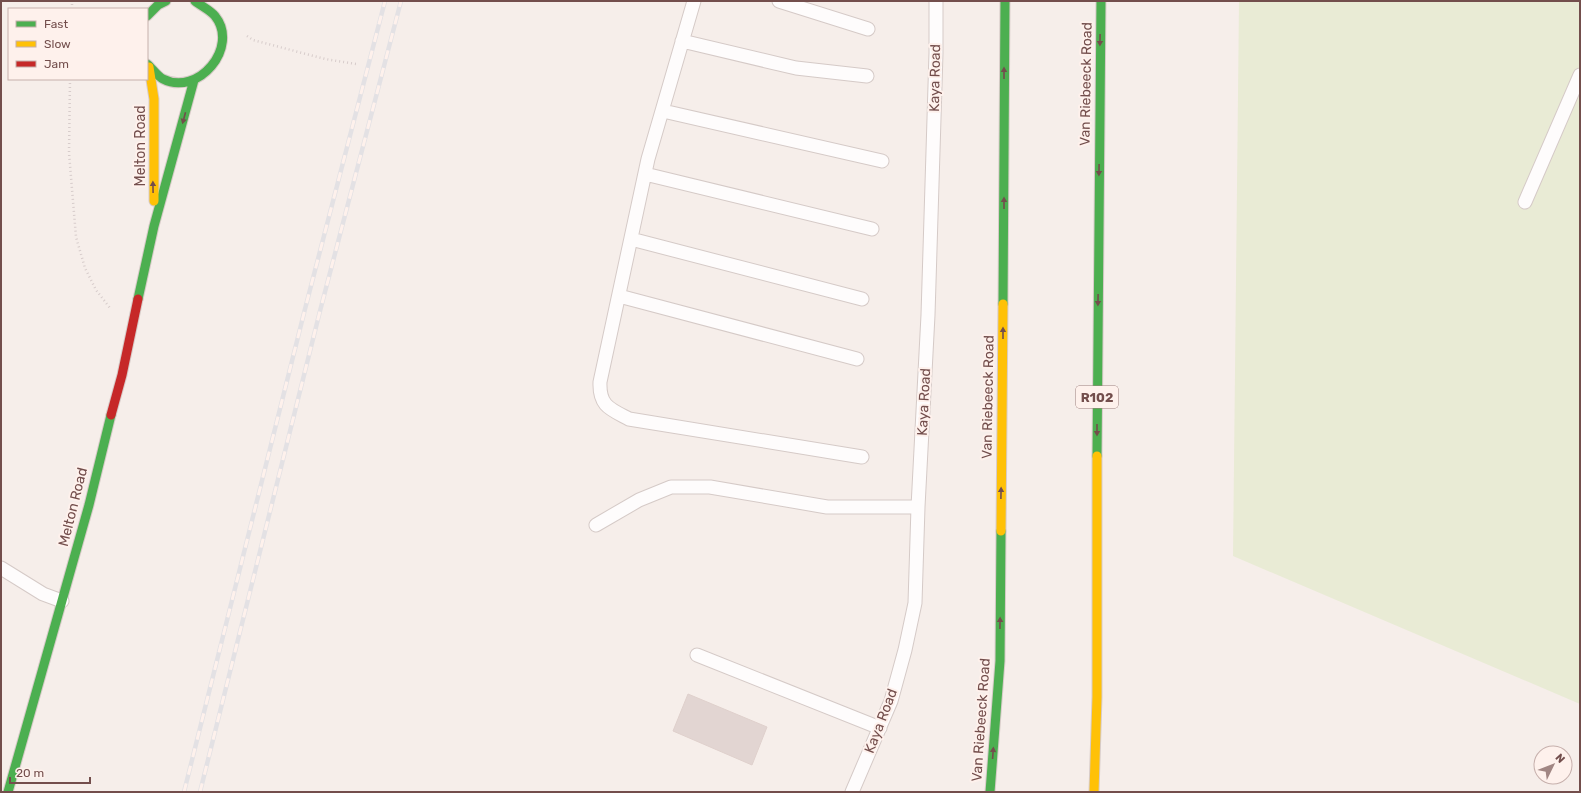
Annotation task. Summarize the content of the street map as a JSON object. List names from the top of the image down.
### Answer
{
  "streets": {
    "main road": ["Van Riebeeck Road", "Melton Road", "R102"],
    "lane": ["Kaya Road"]
  },
  "legend": ["Fast", "Slow", "Jam"],
  "scale_bar": "20 m",
  "north": "top right"
}
